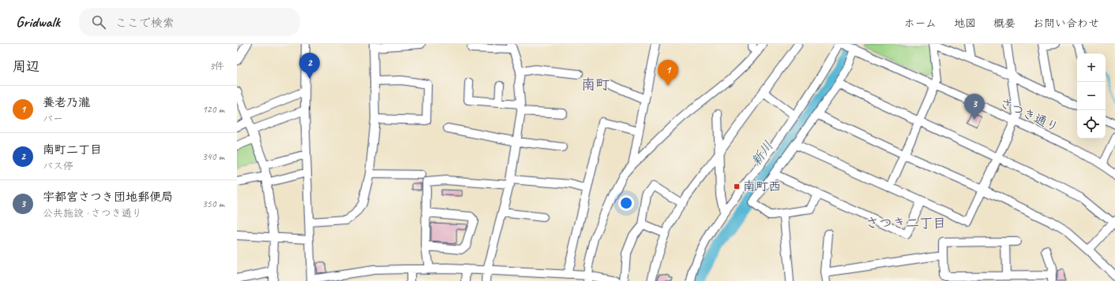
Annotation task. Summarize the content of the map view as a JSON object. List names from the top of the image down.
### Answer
{
  "streets": {
    "street": ["さつき通り"]
  },
  "districts": ["南町", "さつき二丁目"],
  "water": ["新川"],
  "places": {
    "transit": ["南町西"]
  },
  "page": {
    "header": "Gridwalk",
    "search": "ここで検索",
    "nav": [
      "ホーム",
      "地図",
      "概要",
      "お問い合わせ"
    ],
    "heading": ["周辺", "3件"],
    "pins": ["2", "1", "3"],
    "map_buttons": ["+", "−"],
    "list": [
      {
        "mark": "1",
        "name": "養老乃瀧",
        "note": "バー",
        "value": "120 m"
      },
      {
        "mark": "2",
        "name": "南町二丁目",
        "note": "バス停",
        "value": "340 m"
      },
      {
        "mark": "3",
        "name": "宇都宮さつき団地郵便局",
        "note": "公共施設 · さつき通り",
        "value": "350 m"
      }
    ]
  }
}
